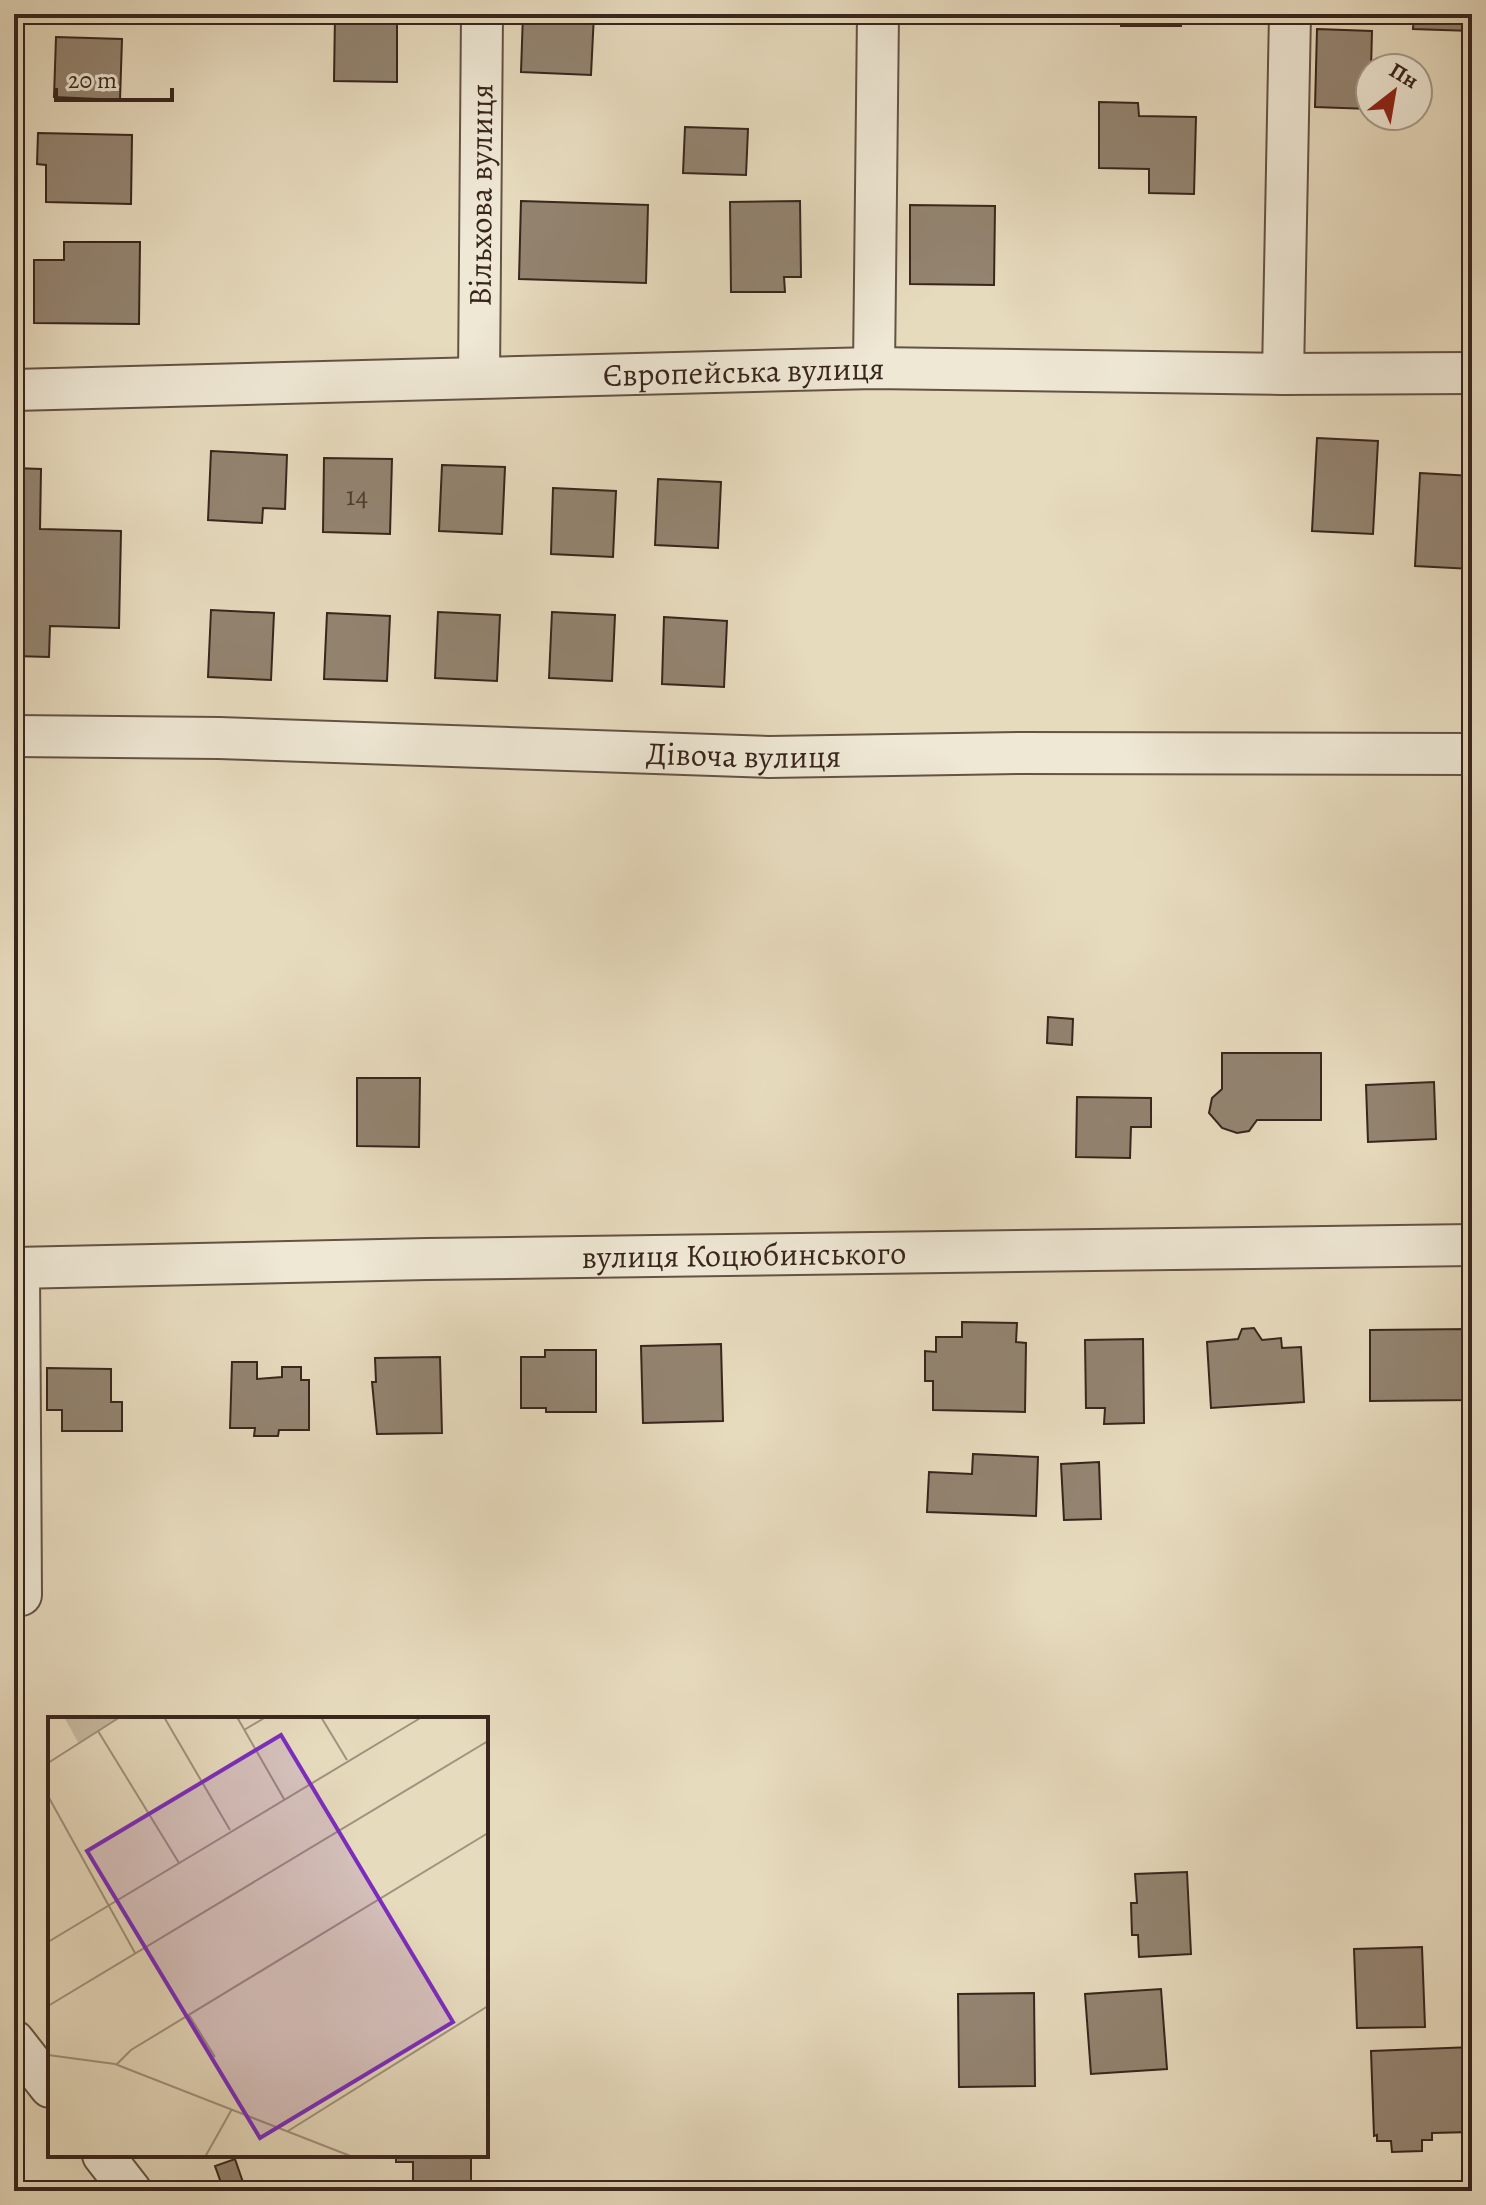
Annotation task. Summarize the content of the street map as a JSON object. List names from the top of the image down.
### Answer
{
  "streets": {
    "street": [
      "Вільхова вулиця",
      "Європейська вулиця",
      "Дівоча вулиця",
      "вулиця Коцюбинського"
    ]
  },
  "crossings": [
    ["Вільхова вулиця", "Європейська вулиця"]
  ],
  "house_numbers": ["14"],
  "scale_bar": "20 m",
  "north": "top right"
}
